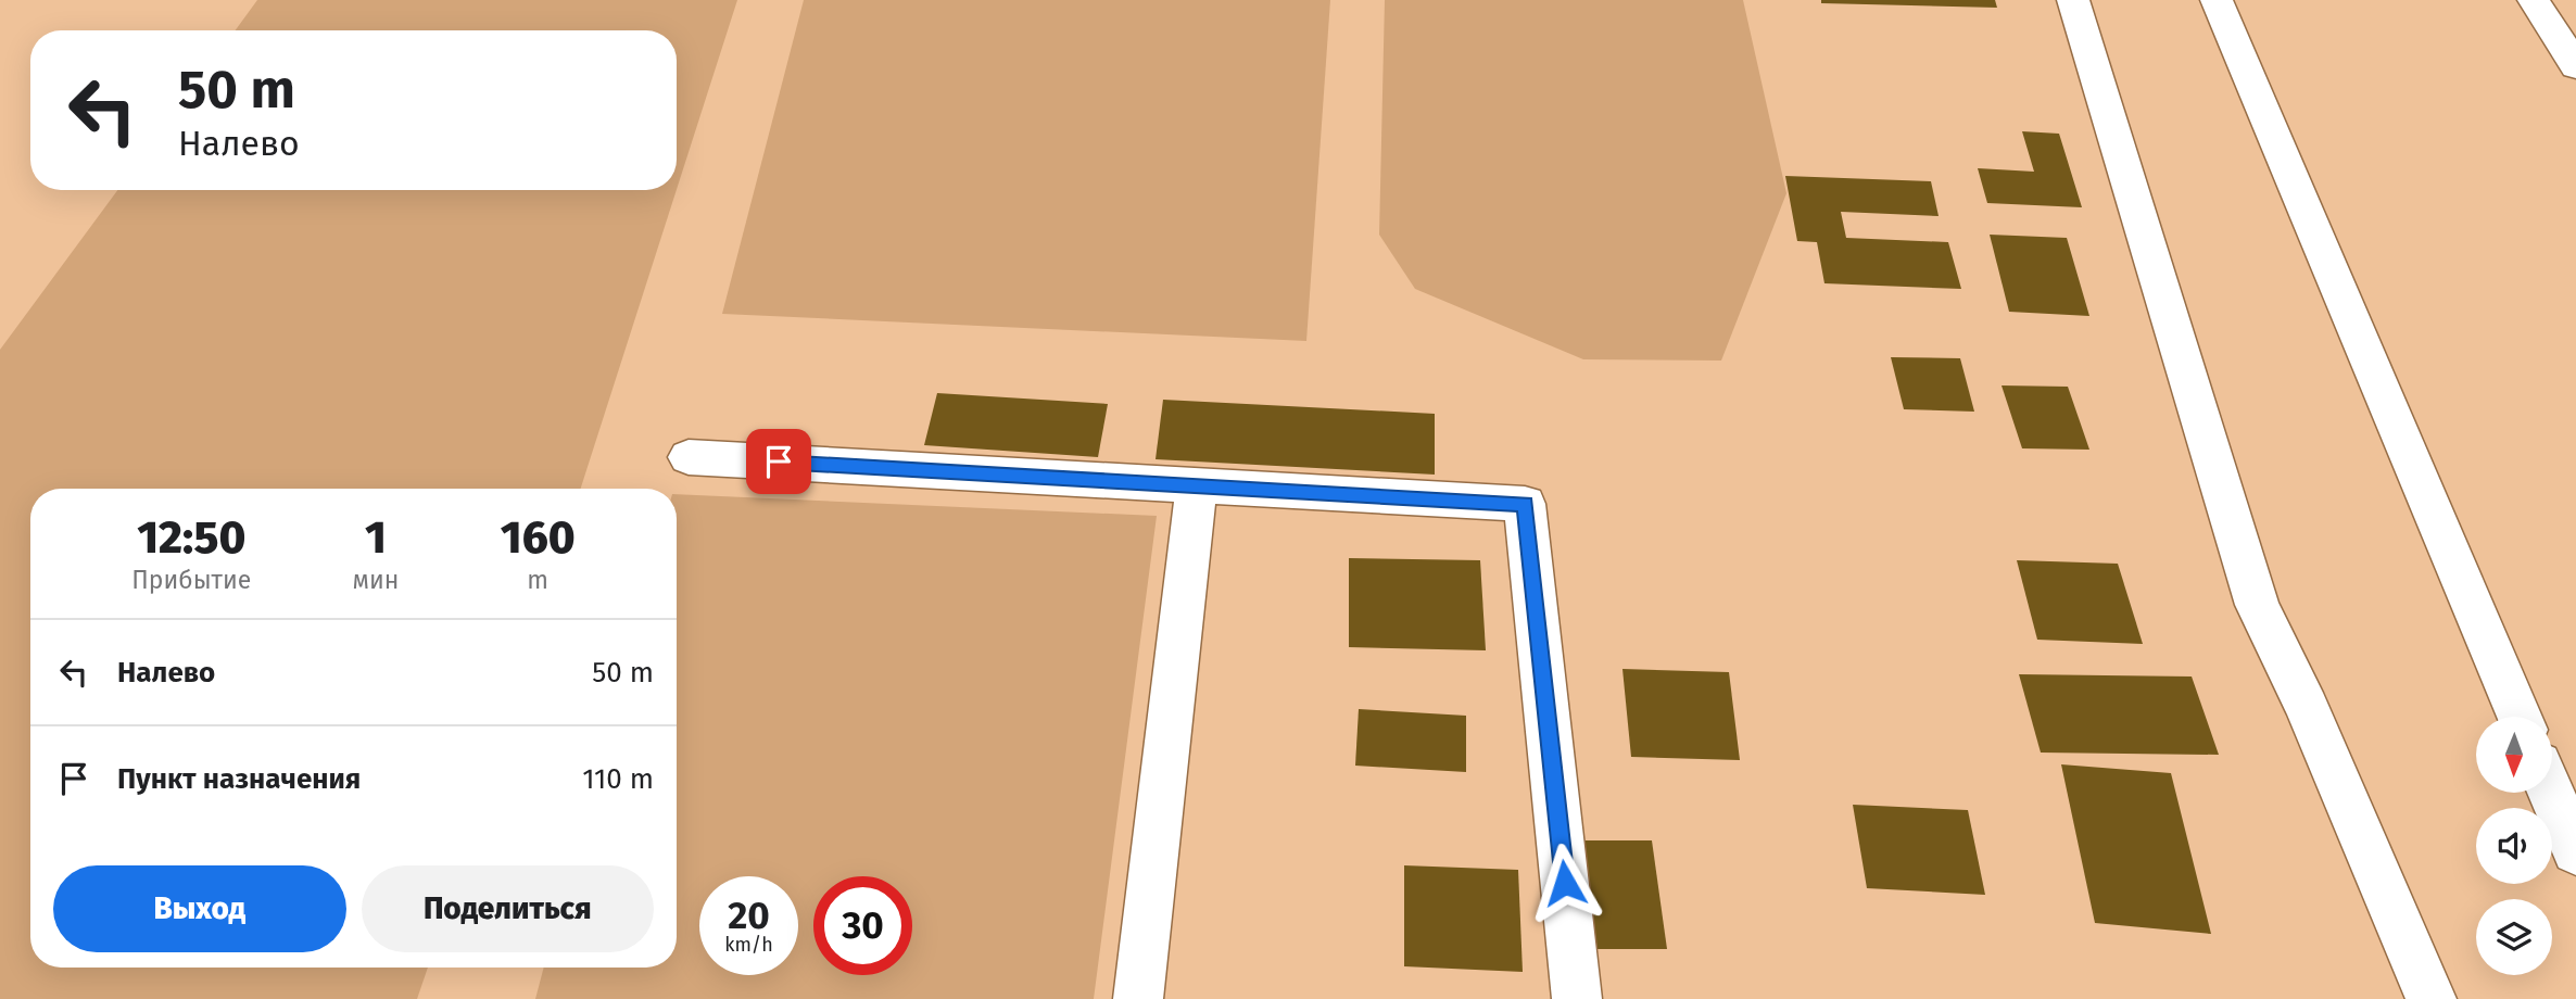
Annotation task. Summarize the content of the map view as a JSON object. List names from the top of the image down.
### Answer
{
  "north": "bottom",
  "page": {
    "turn": ["50 m", "Налево"],
    "eta": [
      "12:50",
      "Прибытие",
      "1",
      "мин",
      "160",
      "m"
    ],
    "list": [
      {
        "name": "Налево",
        "value": "50 m"
      },
      {
        "name": "Пункт назначения",
        "value": "110 m"
      }
    ],
    "buttons": ["Выход", "Поделиться"],
    "speed": "20 km/h",
    "limit": "30"
  }
}
